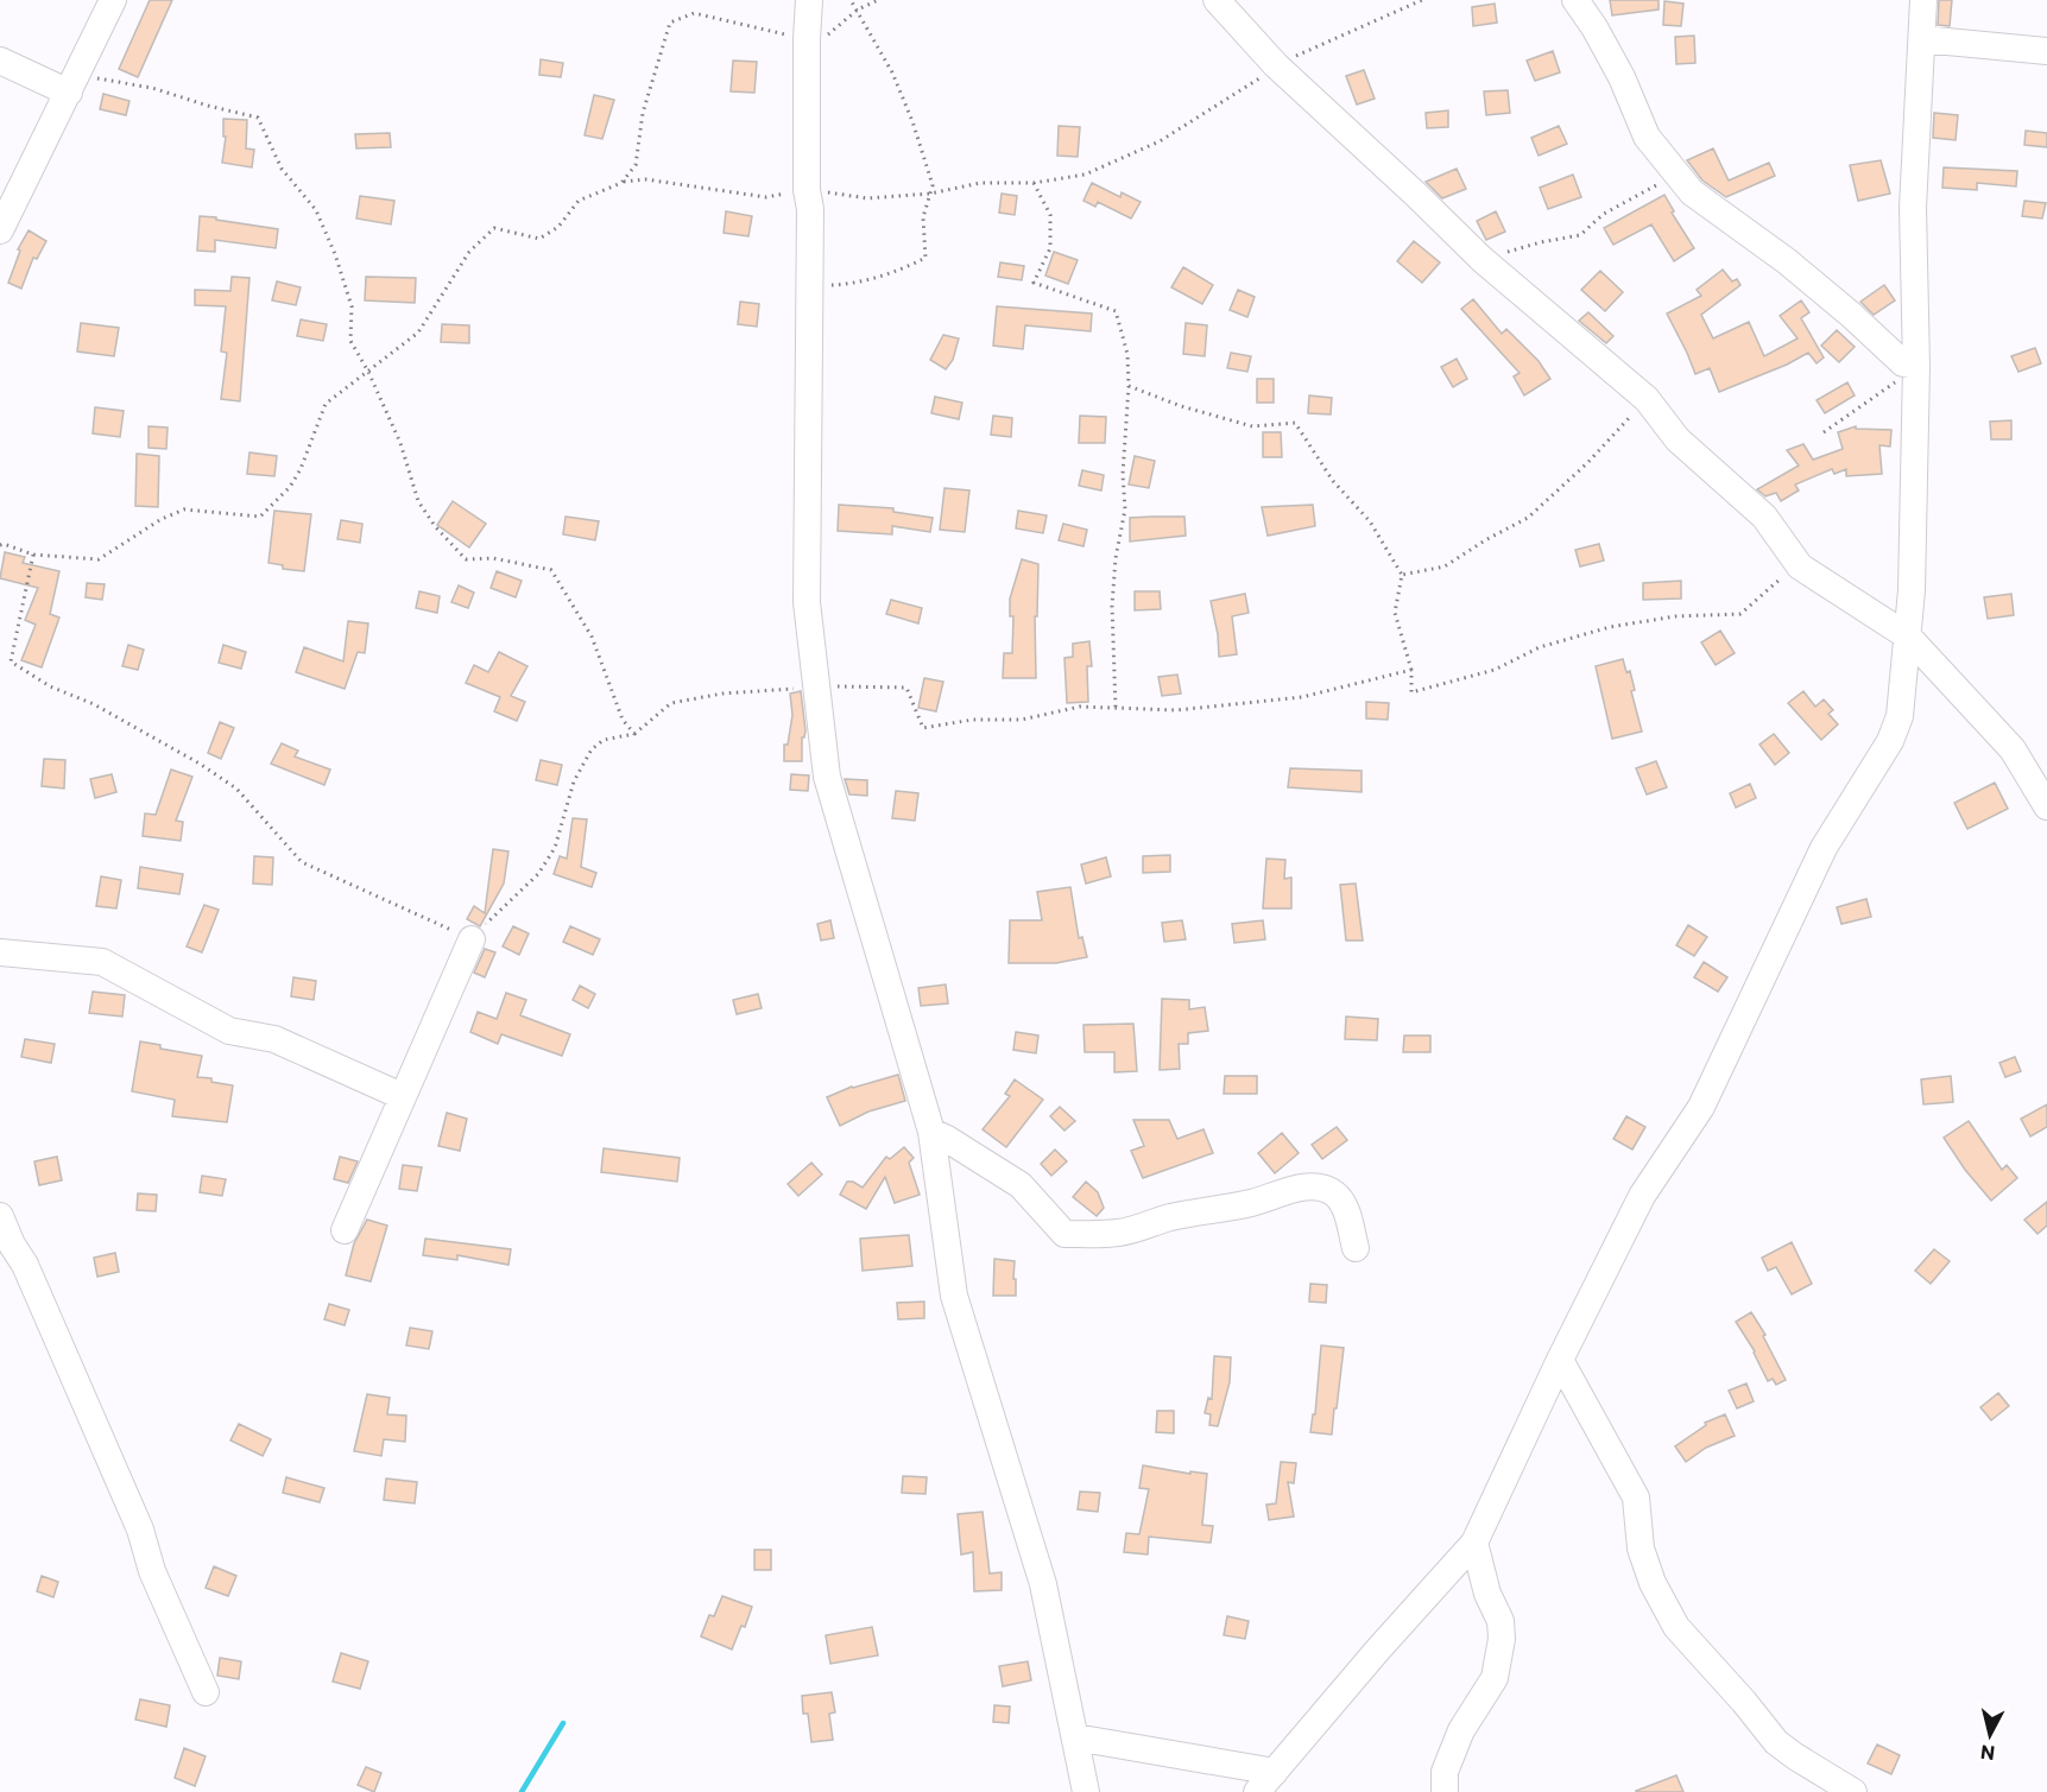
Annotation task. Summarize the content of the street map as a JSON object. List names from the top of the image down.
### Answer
{
  "north": "bottom"
}
